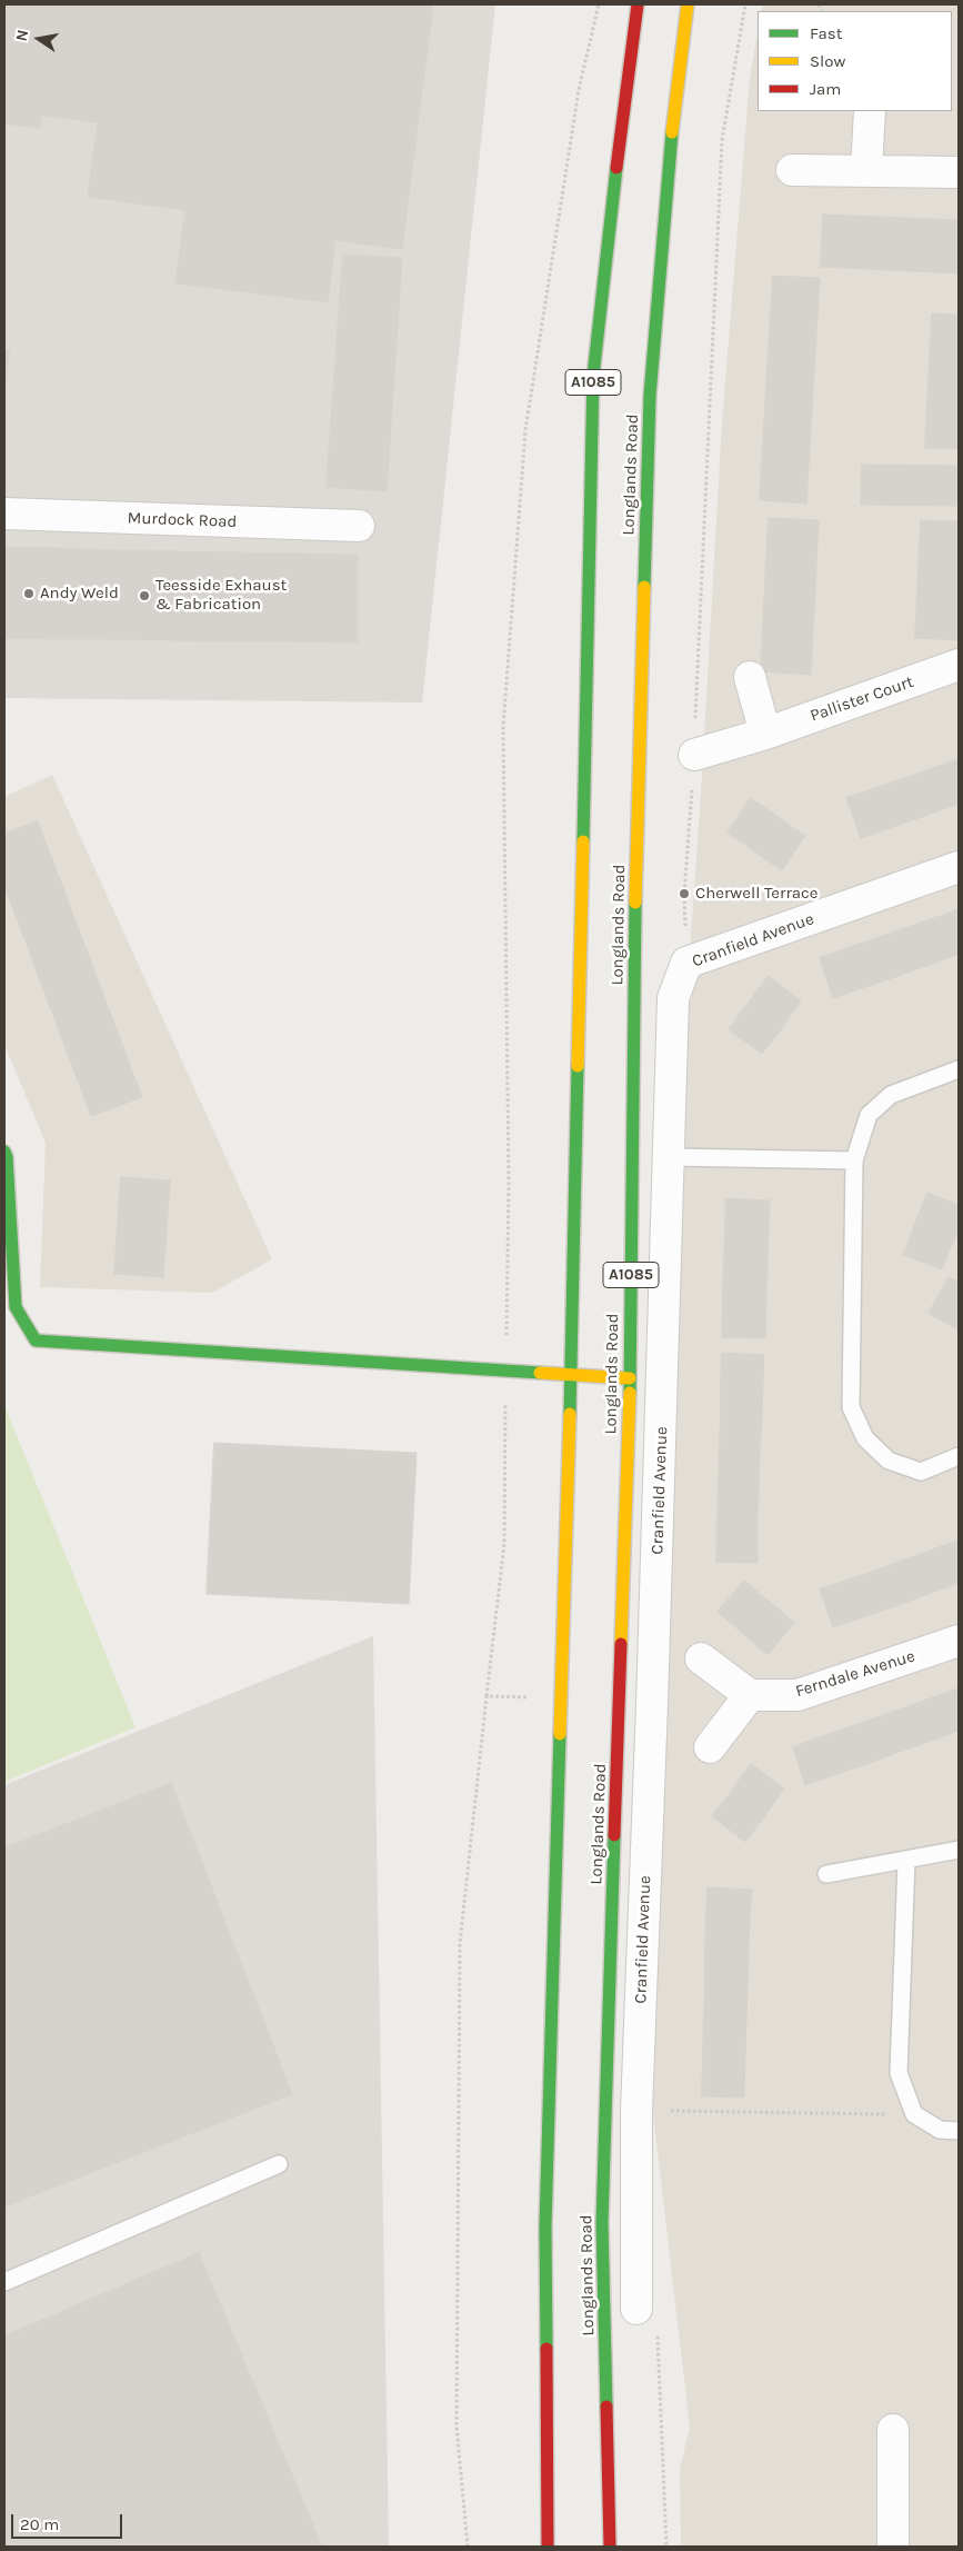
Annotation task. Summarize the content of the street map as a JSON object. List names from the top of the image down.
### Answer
{
  "streets": {
    "main road": ["A1085", "Longlands Road"],
    "street": [
      "Murdock Road",
      "Pallister Court",
      "Cranfield Avenue",
      "Ferndale Avenue"
    ]
  },
  "places": ["Andy Weld", "Teesside Exhaust & Fabrication", "Cherwell Terrace"],
  "legend": ["Fast", "Slow", "Jam"],
  "scale_bar": "20 m",
  "north": "left"
}
